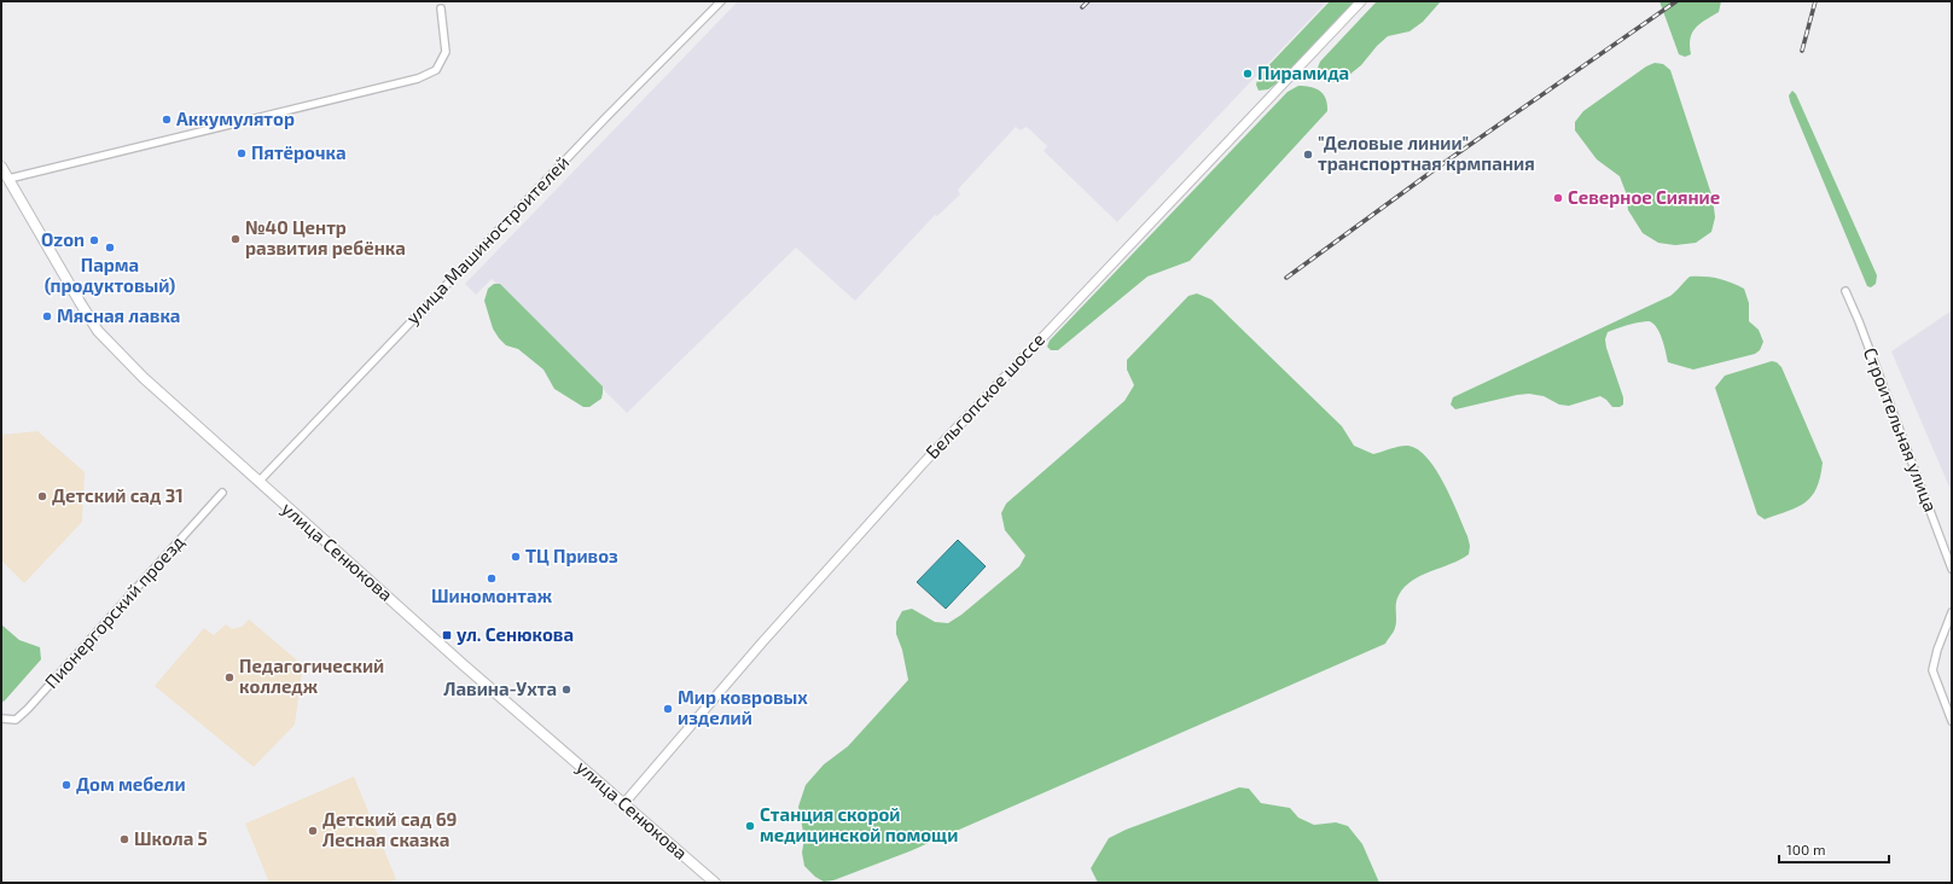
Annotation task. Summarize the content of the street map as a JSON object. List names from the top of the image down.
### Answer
{
  "streets": {
    "main road": ["улица Сенюкова"],
    "street": [
      "улица Машиностроителей",
      "Бельгопское шоссе",
      "Строительная улица",
      "Пионергорский проезд"
    ]
  },
  "crossings": [
    ["улица Машиностроителей", "улица Сенюкова"],
    ["Бельгопское шоссе", "улица Сенюкова"]
  ],
  "places": {
    "other": [
      "Пирамида",
      "Аккумулятор",
      "Пятёрочка",
      "\"Деловые линии\" транспортная крмпания",
      "Северное Сияние",
      "№40 Центр развития ребёнка",
      "Ozon",
      "Парма (продуктовый)",
      "Мясная лавка",
      "Детский сад 31",
      "ТЦ Привоз",
      "Шиномонтаж",
      "Педагогический колледж",
      "Лавина-Ухта",
      "Мир ковровых изделий",
      "Дом мебели",
      "Станция скорой медицинской помощи",
      "Детский сад 69 Лесная сказка",
      "Школа 5"
    ],
    "transit": ["ул. Сенюкова"]
  },
  "scale_bar": "100 m"
}
